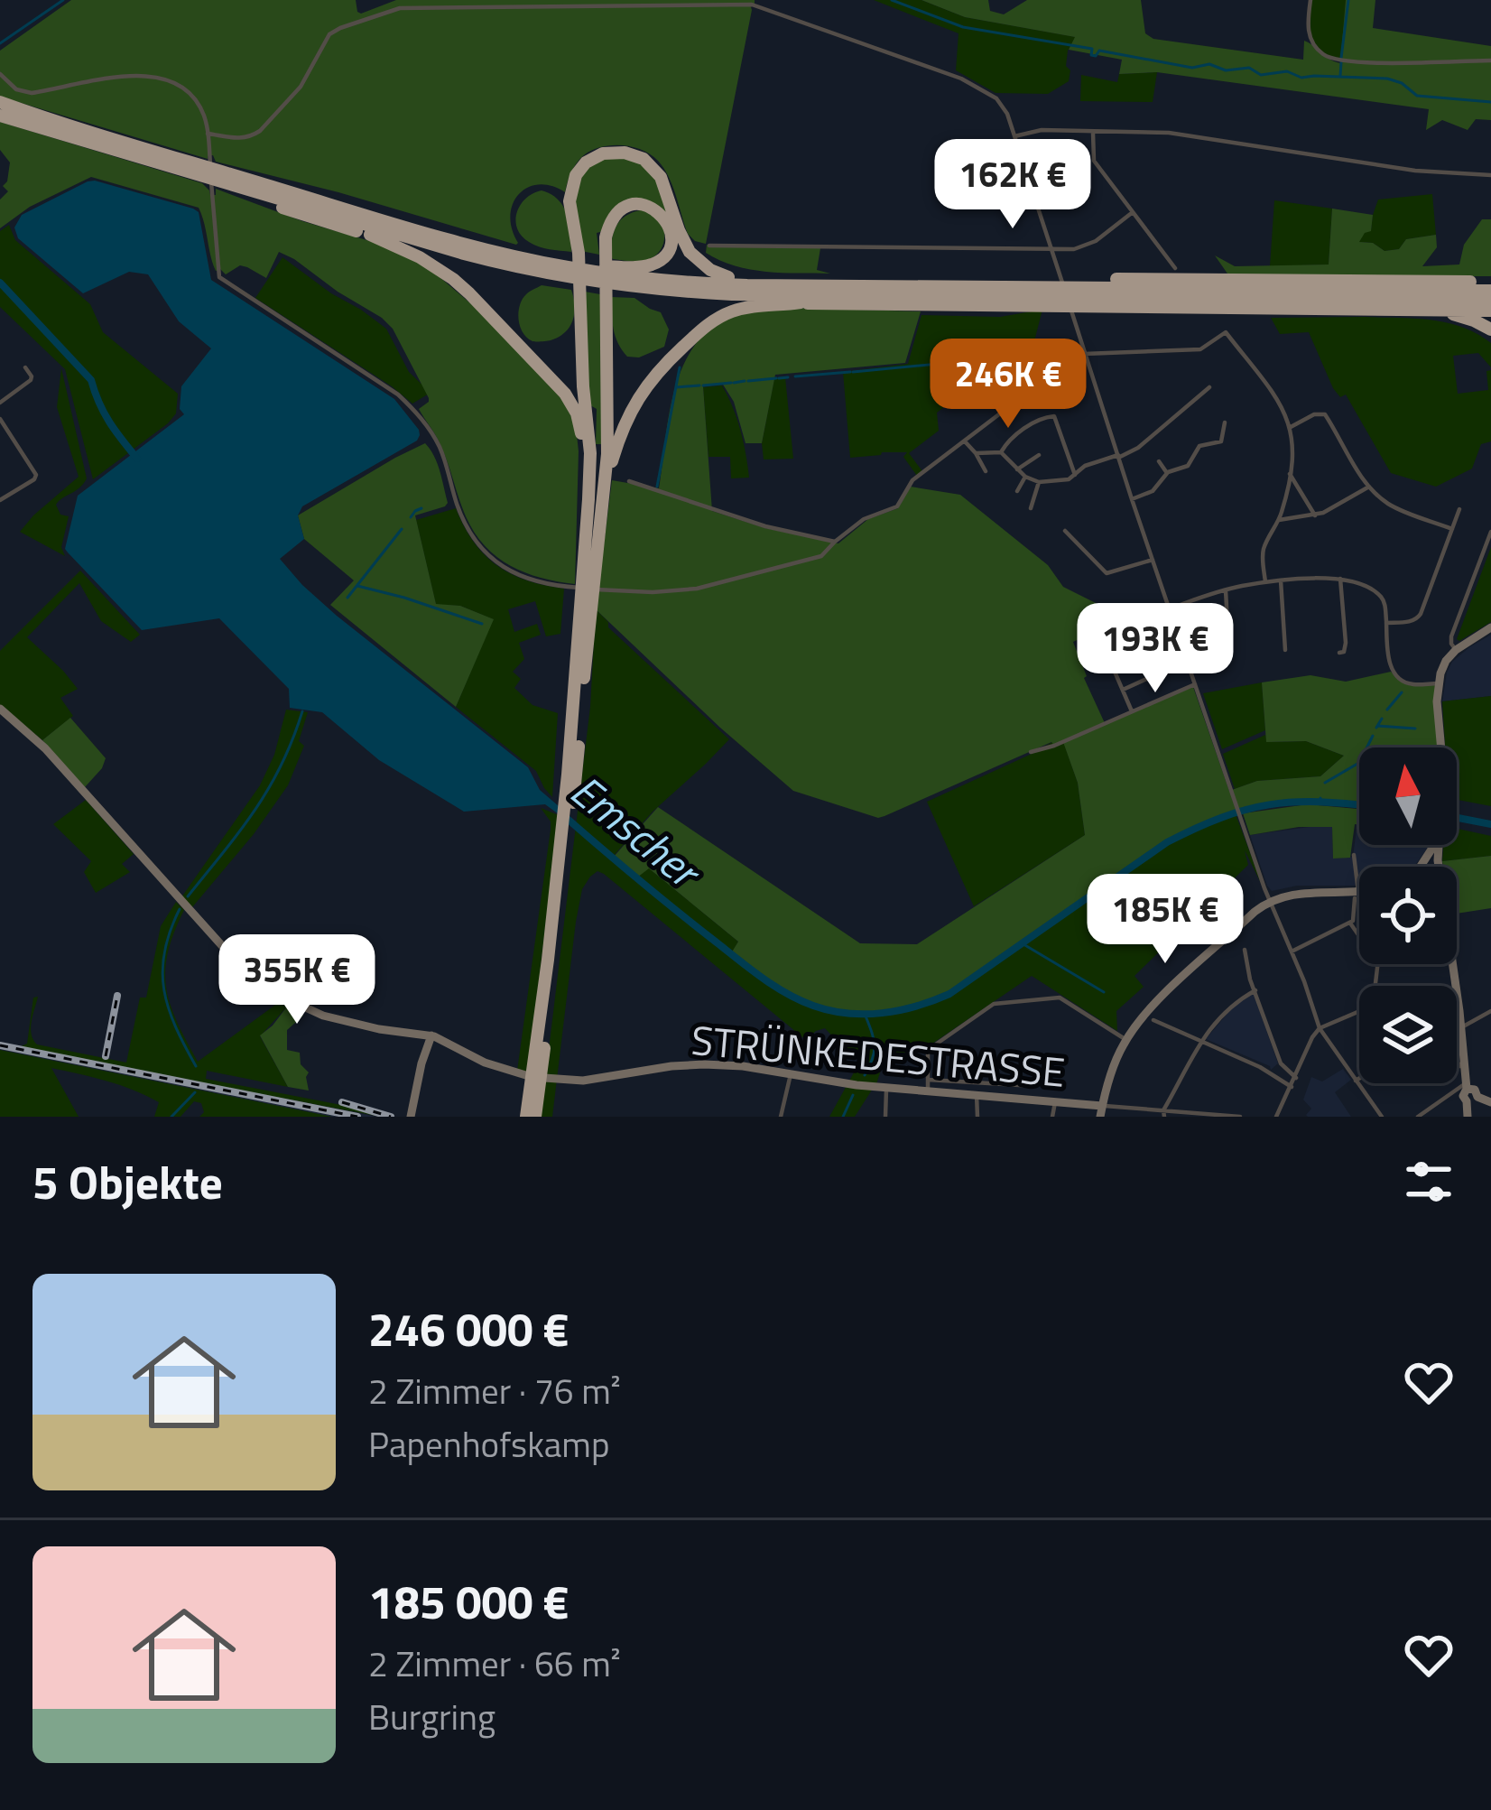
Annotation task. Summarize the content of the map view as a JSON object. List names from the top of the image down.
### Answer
{
  "streets": {
    "main road": ["STRÜNKEDESTRASSE"]
  },
  "water": ["Emscher"],
  "north": "top",
  "page": {
    "price": [
      "162K €",
      "246K €",
      "193K €",
      "185K €",
      "355K €"
    ],
    "heading": "5 Objekte",
    "list": [
      {
        "name": "246 000 €",
        "note": "2 Zimmer · 76 m² · Papenhofskamp"
      },
      {
        "name": "185 000 €",
        "note": "2 Zimmer · 66 m² · Burgring"
      }
    ]
  }
}
